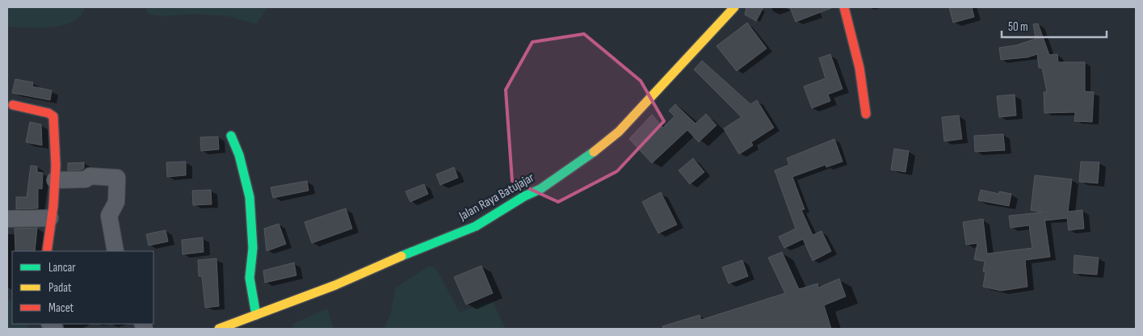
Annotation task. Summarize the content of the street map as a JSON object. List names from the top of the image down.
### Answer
{
  "streets": {
    "main road": ["Jalan Raya Batujajar"]
  },
  "legend": ["Lancar", "Padat", "Macet"],
  "scale_bar": "50 m"
}
